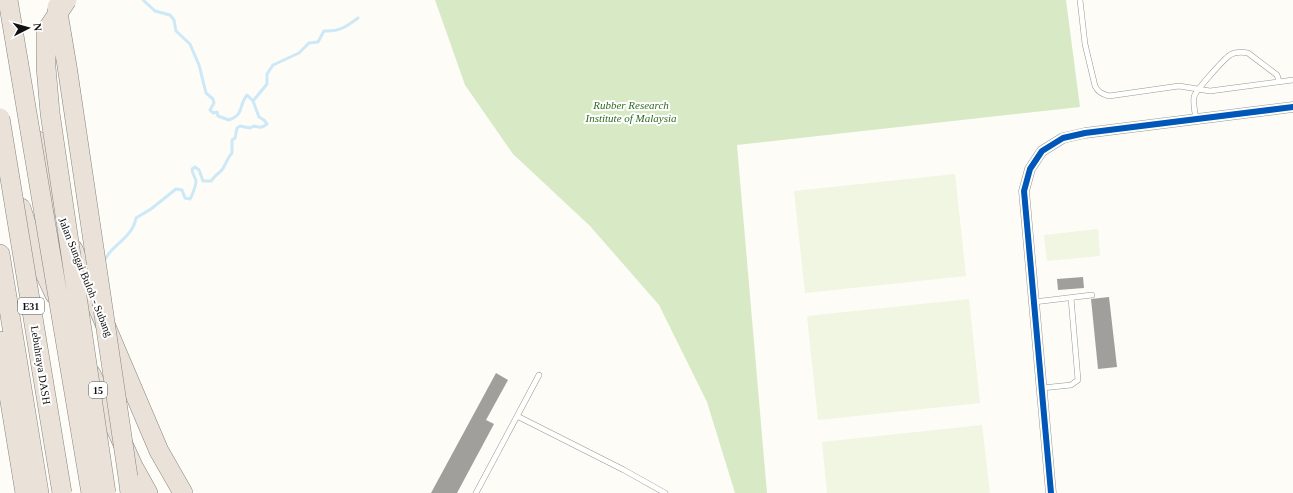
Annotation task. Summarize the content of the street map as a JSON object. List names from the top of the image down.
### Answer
{
  "streets": {
    "highway": [
      "Jalan Sungai Buloh - Subang",
      "E31",
      "Lebuhraya DASH",
      "15"
    ]
  },
  "parks": ["Rubber Research Institute of Malaysia"],
  "north": "right"
}
